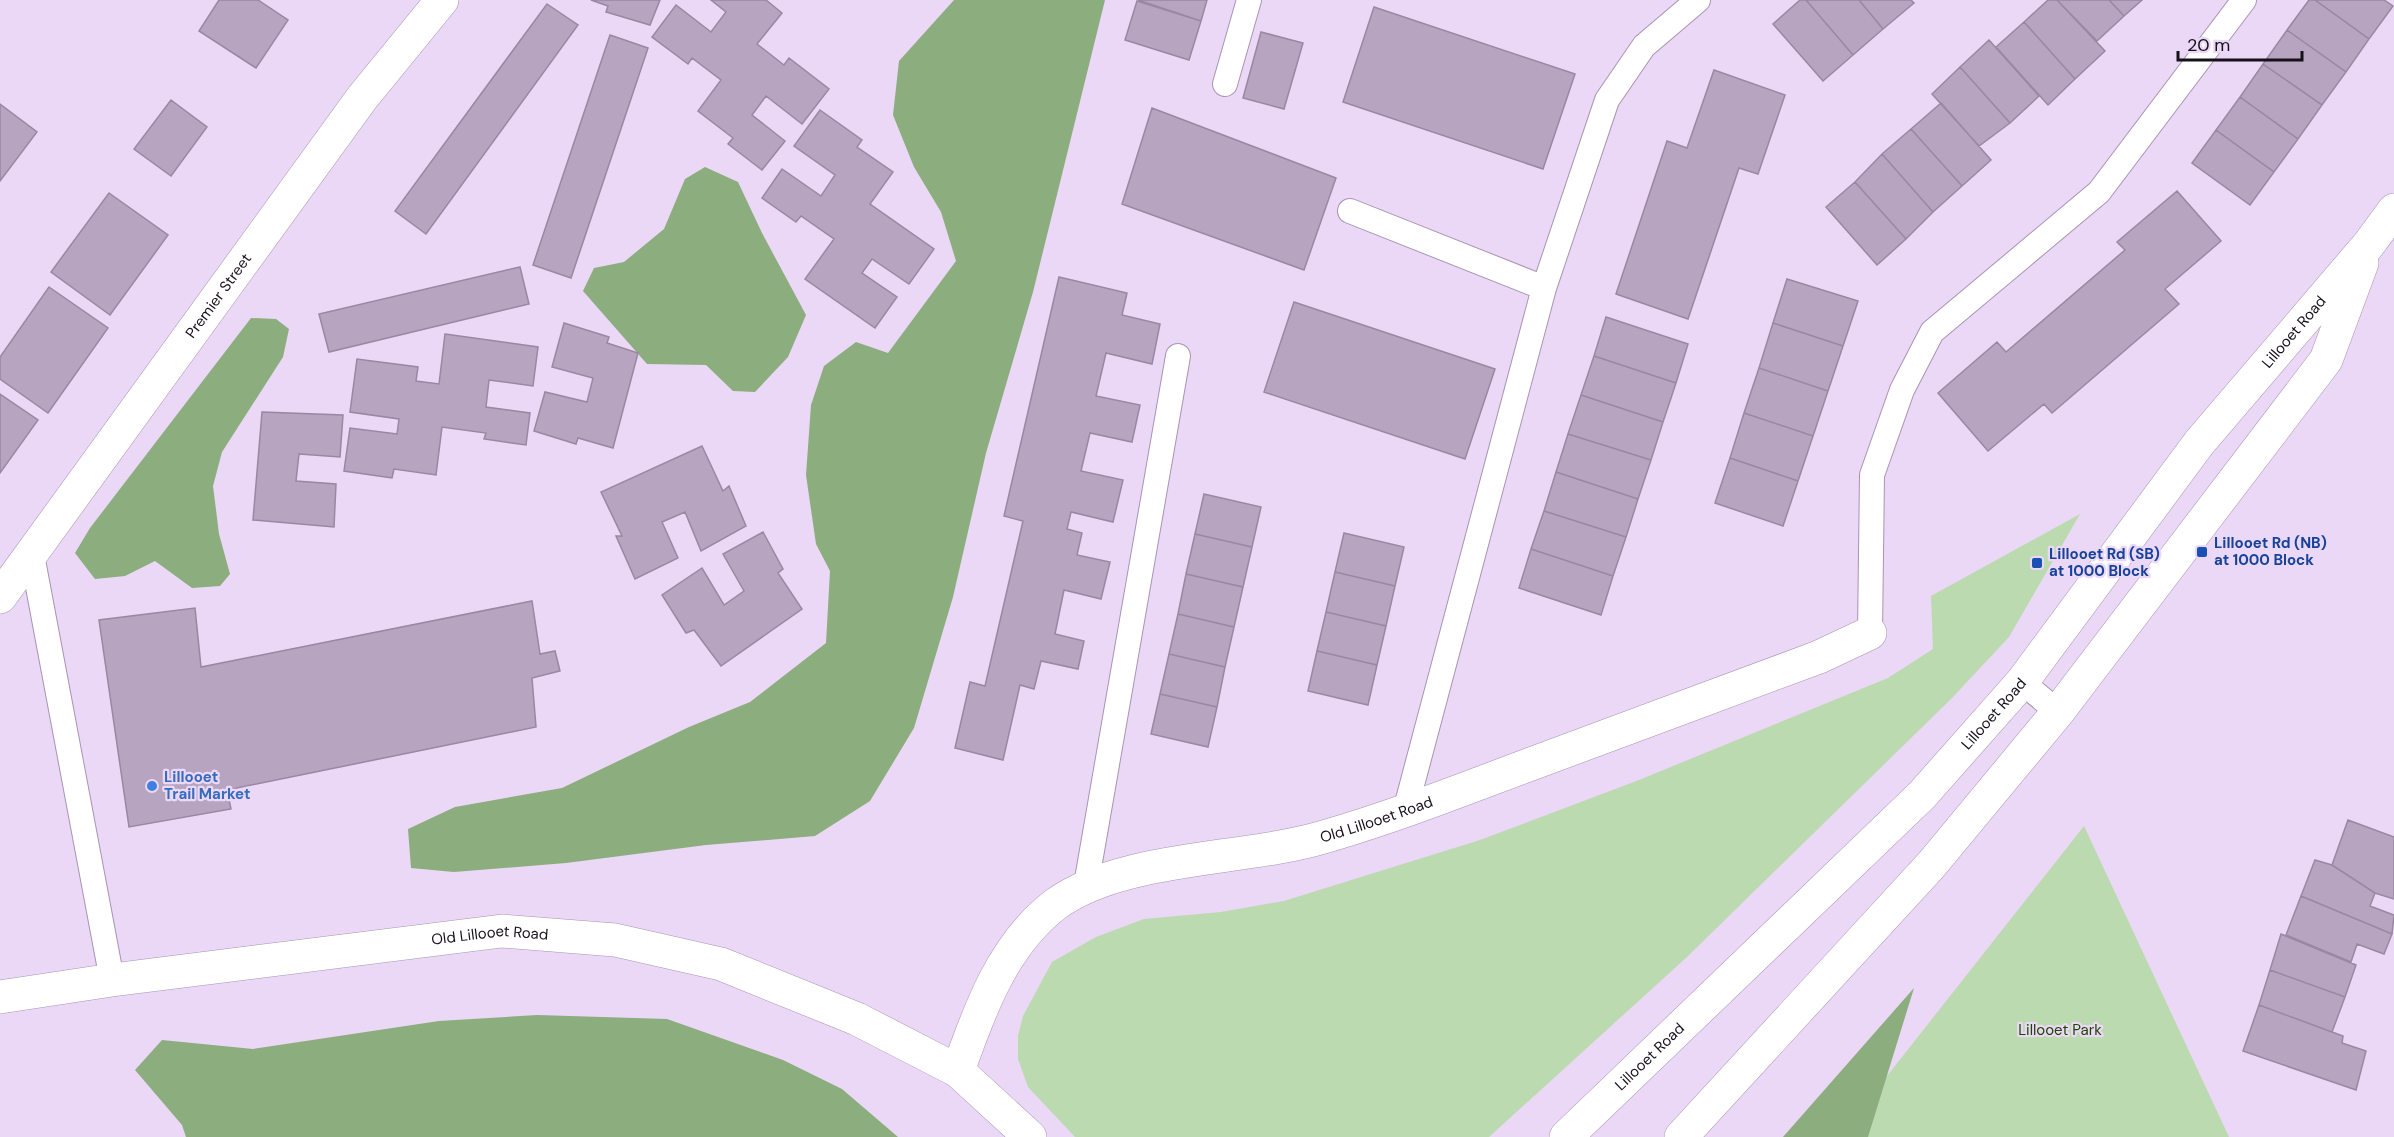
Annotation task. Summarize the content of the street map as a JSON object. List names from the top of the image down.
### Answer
{
  "streets": {
    "street": ["Premier Street", "Lillooet Road", "Old Lillooet Road"]
  },
  "parks": ["Lillooet Park"],
  "places": {
    "transit": ["Lillooet Rd (NB) at 1000 Block", "Lillooet Rd (SB) at 1000 Block"],
    "other": ["Lillooet Trail Market"]
  },
  "scale_bar": "20 m"
}
